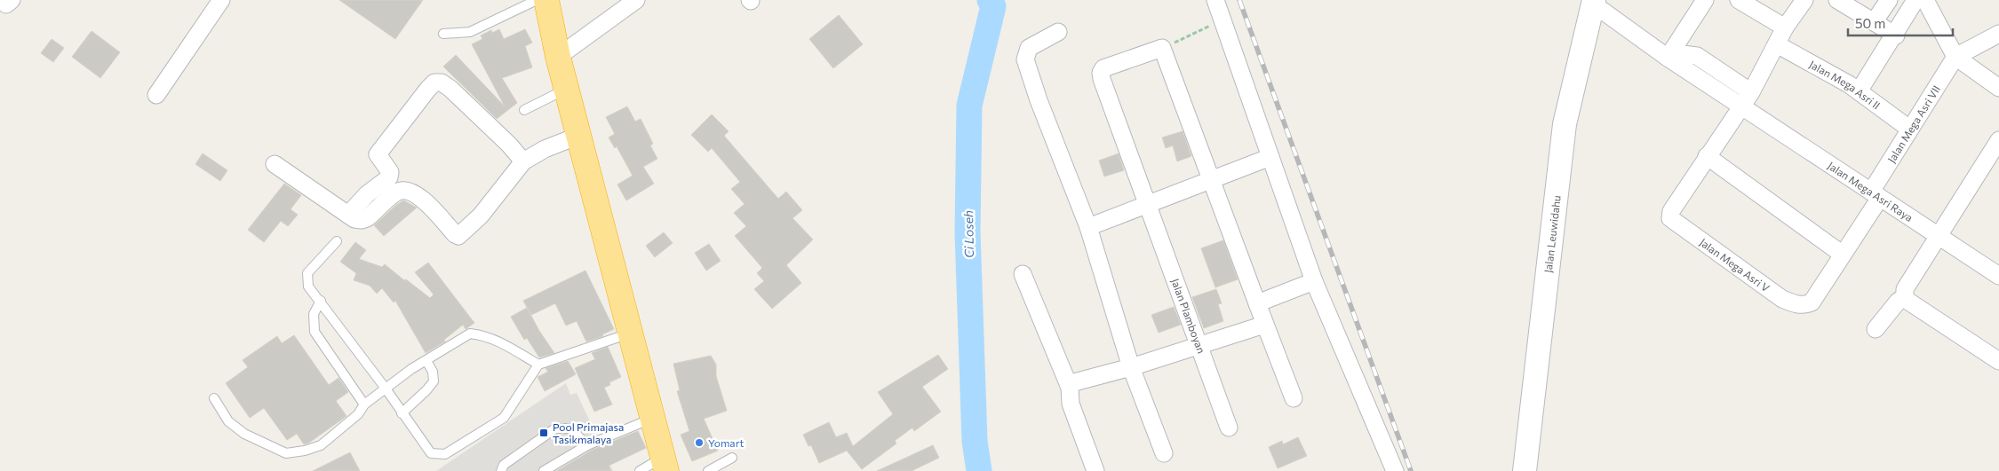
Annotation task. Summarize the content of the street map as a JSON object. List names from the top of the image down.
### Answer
{
  "streets": {
    "street": [
      "Jalan Mega Asri II",
      "Jalan Mega Asri VII",
      "Jalan Mega Asri Raya",
      "Jalan Leuwidahu",
      "Jalan Mega Asri V",
      "Jalan Plamboyan"
    ]
  },
  "crossings": [
    ["Jalan Mega Asri II", "Jalan Mega Asri VII"],
    ["Jalan Mega Asri II", "Jalan Mega Asri V"],
    ["Jalan Mega Asri VII", "Jalan Mega Asri Raya"],
    ["Jalan Mega Asri VII", "Jalan Mega Asri V"],
    ["Jalan Mega Asri Raya", "Jalan Leuwidahu"],
    ["Jalan Mega Asri Raya", "Jalan Mega Asri V"]
  ],
  "water": ["Ci Loseh"],
  "places": {
    "transit": ["Pool Primajasa Tasikmalaya"],
    "other": ["Yomart"]
  },
  "scale_bar": "50 m"
}
